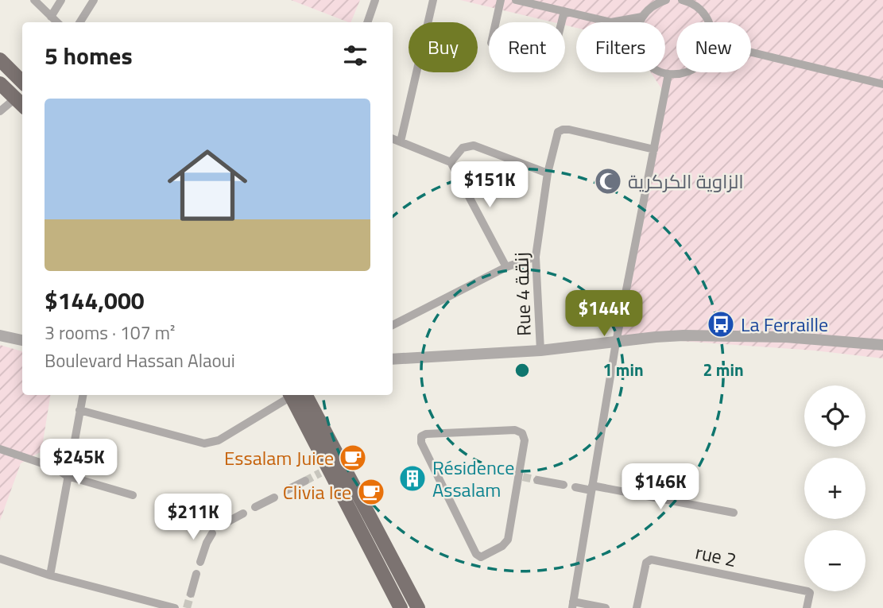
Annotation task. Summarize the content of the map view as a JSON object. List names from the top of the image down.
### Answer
{
  "streets": {
    "street": ["Rue 4 زنقة", "rue 2"]
  },
  "places": {
    "mosque": ["الزاوية الكركرية"],
    "bus stop": ["La Ferraille"],
    "cafe": ["Essalam Juice", "Clivia Ice"],
    "building": ["Résidence Assalam"]
  },
  "page": {
    "chip": [
      "Buy",
      "Rent",
      "Filters",
      "New"
    ],
    "heading": "5 homes",
    "list": [
      {
        "name": "$144,000",
        "note": "3 rooms · 107 m² · Boulevard Hassan Alaoui"
      }
    ],
    "price": [
      "$151K",
      "$144K",
      "$245K",
      "$146K",
      "$211K"
    ],
    "map_buttons": ["+", "−"]
  },
  "rings": ["1 min", "2 min"]
}
